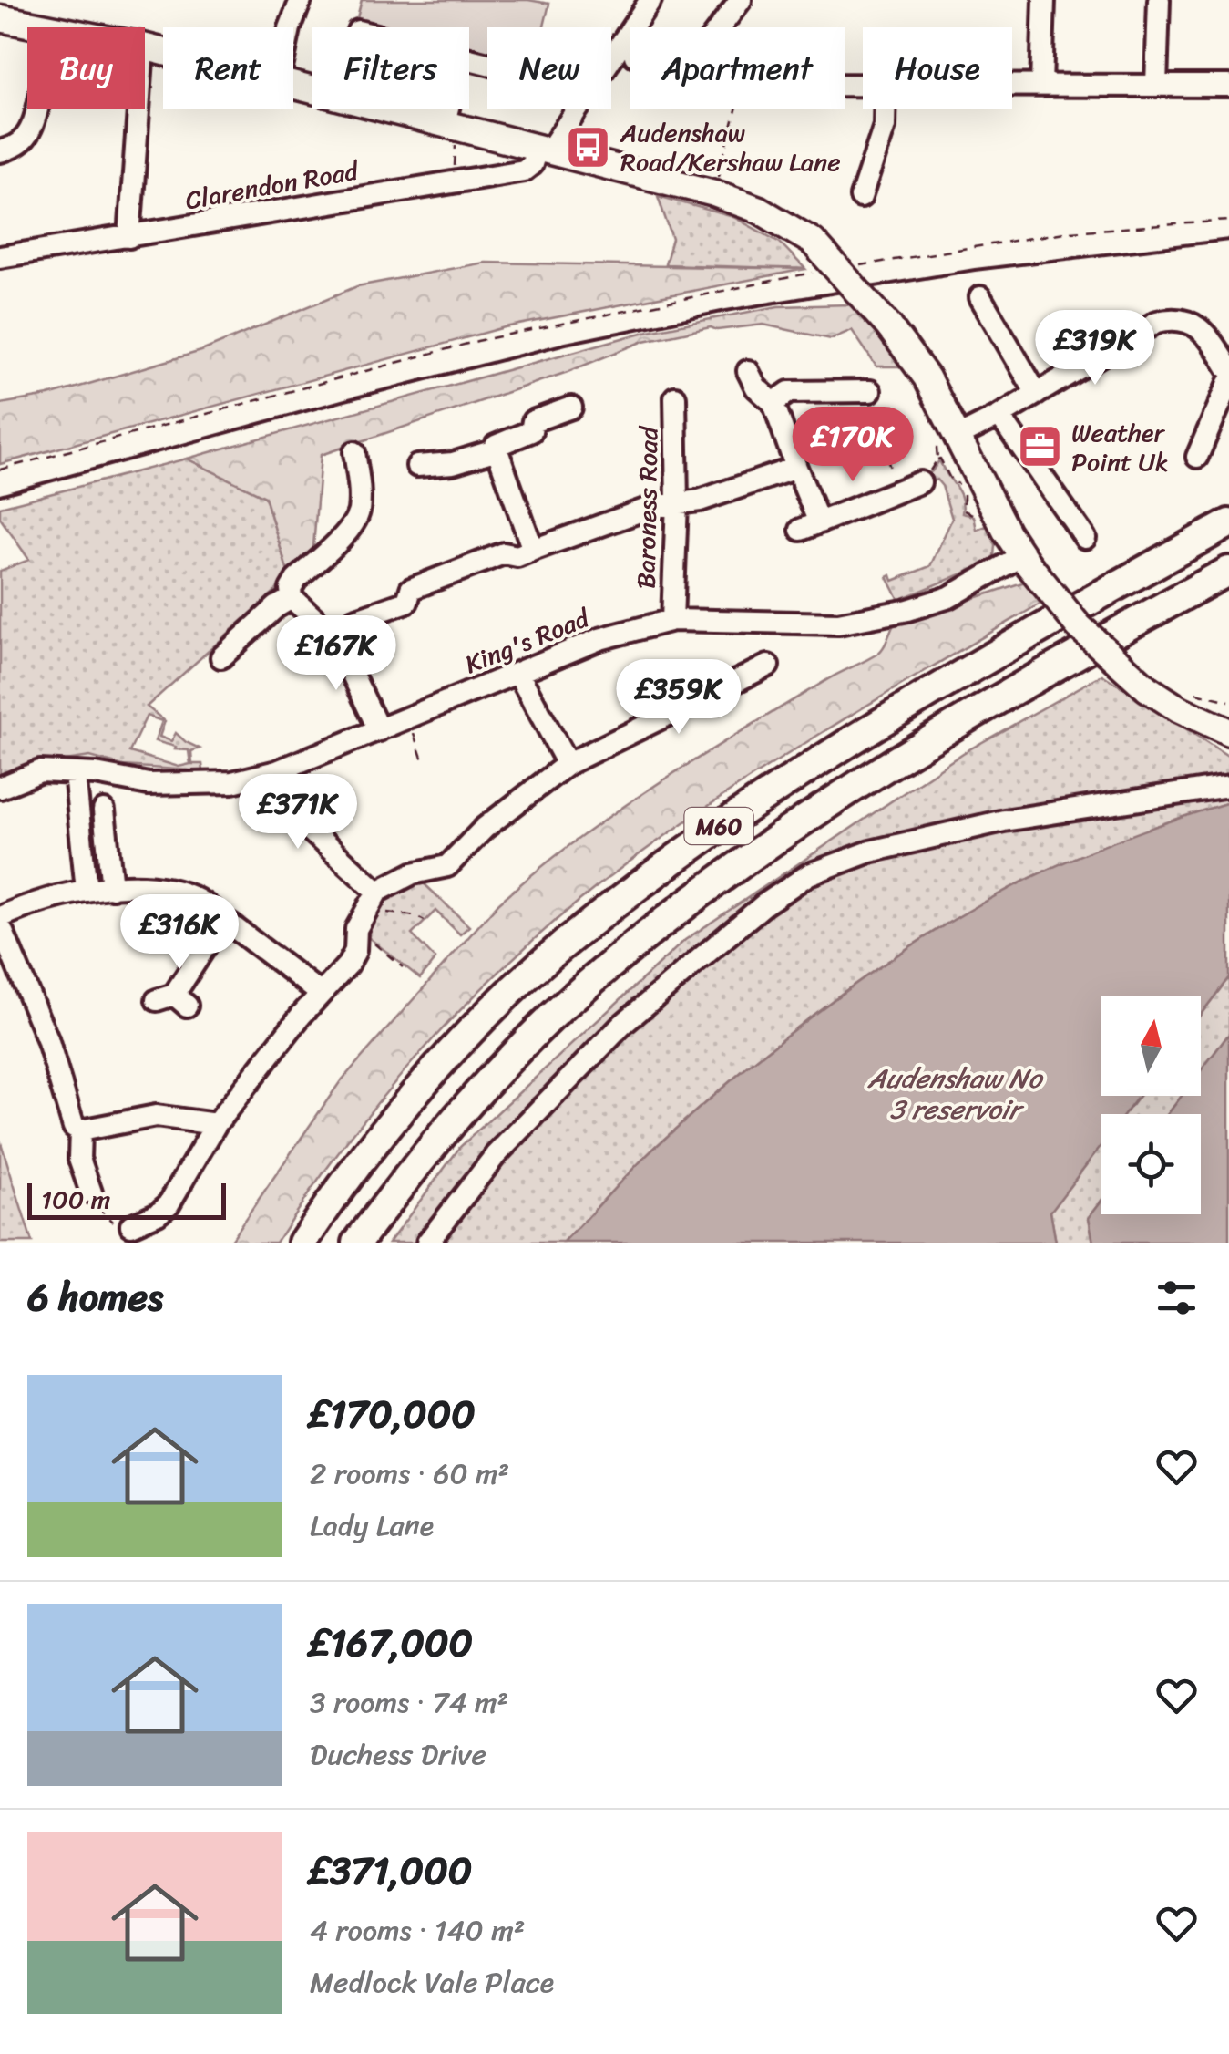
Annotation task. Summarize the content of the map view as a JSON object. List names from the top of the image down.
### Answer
{
  "streets": {
    "highway": ["M60"],
    "street": ["Clarendon Road", "Baroness Road", "King's Road"]
  },
  "crossings": [
    ["Baroness Road", "King's Road"]
  ],
  "water": ["Audenshaw No 3 reservoir"],
  "places": {
    "bus stop": ["Audenshaw Road/Kershaw Lane"],
    "office": ["Weather Point Uk"]
  },
  "scale_bar": "100 m",
  "north": "top",
  "page": {
    "chip": [
      "Buy",
      "Rent",
      "Filters",
      "New",
      "Apartment",
      "House"
    ],
    "price": [
      "£319K",
      "£170K",
      "£167K",
      "£359K",
      "£371K",
      "£316K"
    ],
    "scale": "100 m",
    "heading": "6 homes",
    "list": [
      {
        "name": "£170,000",
        "note": "2 rooms · 60 m² · Lady Lane"
      },
      {
        "name": "£167,000",
        "note": "3 rooms · 74 m² · Duchess Drive"
      },
      {
        "name": "£371,000",
        "note": "4 rooms · 140 m² · Medlock Vale Place"
      }
    ]
  }
}
